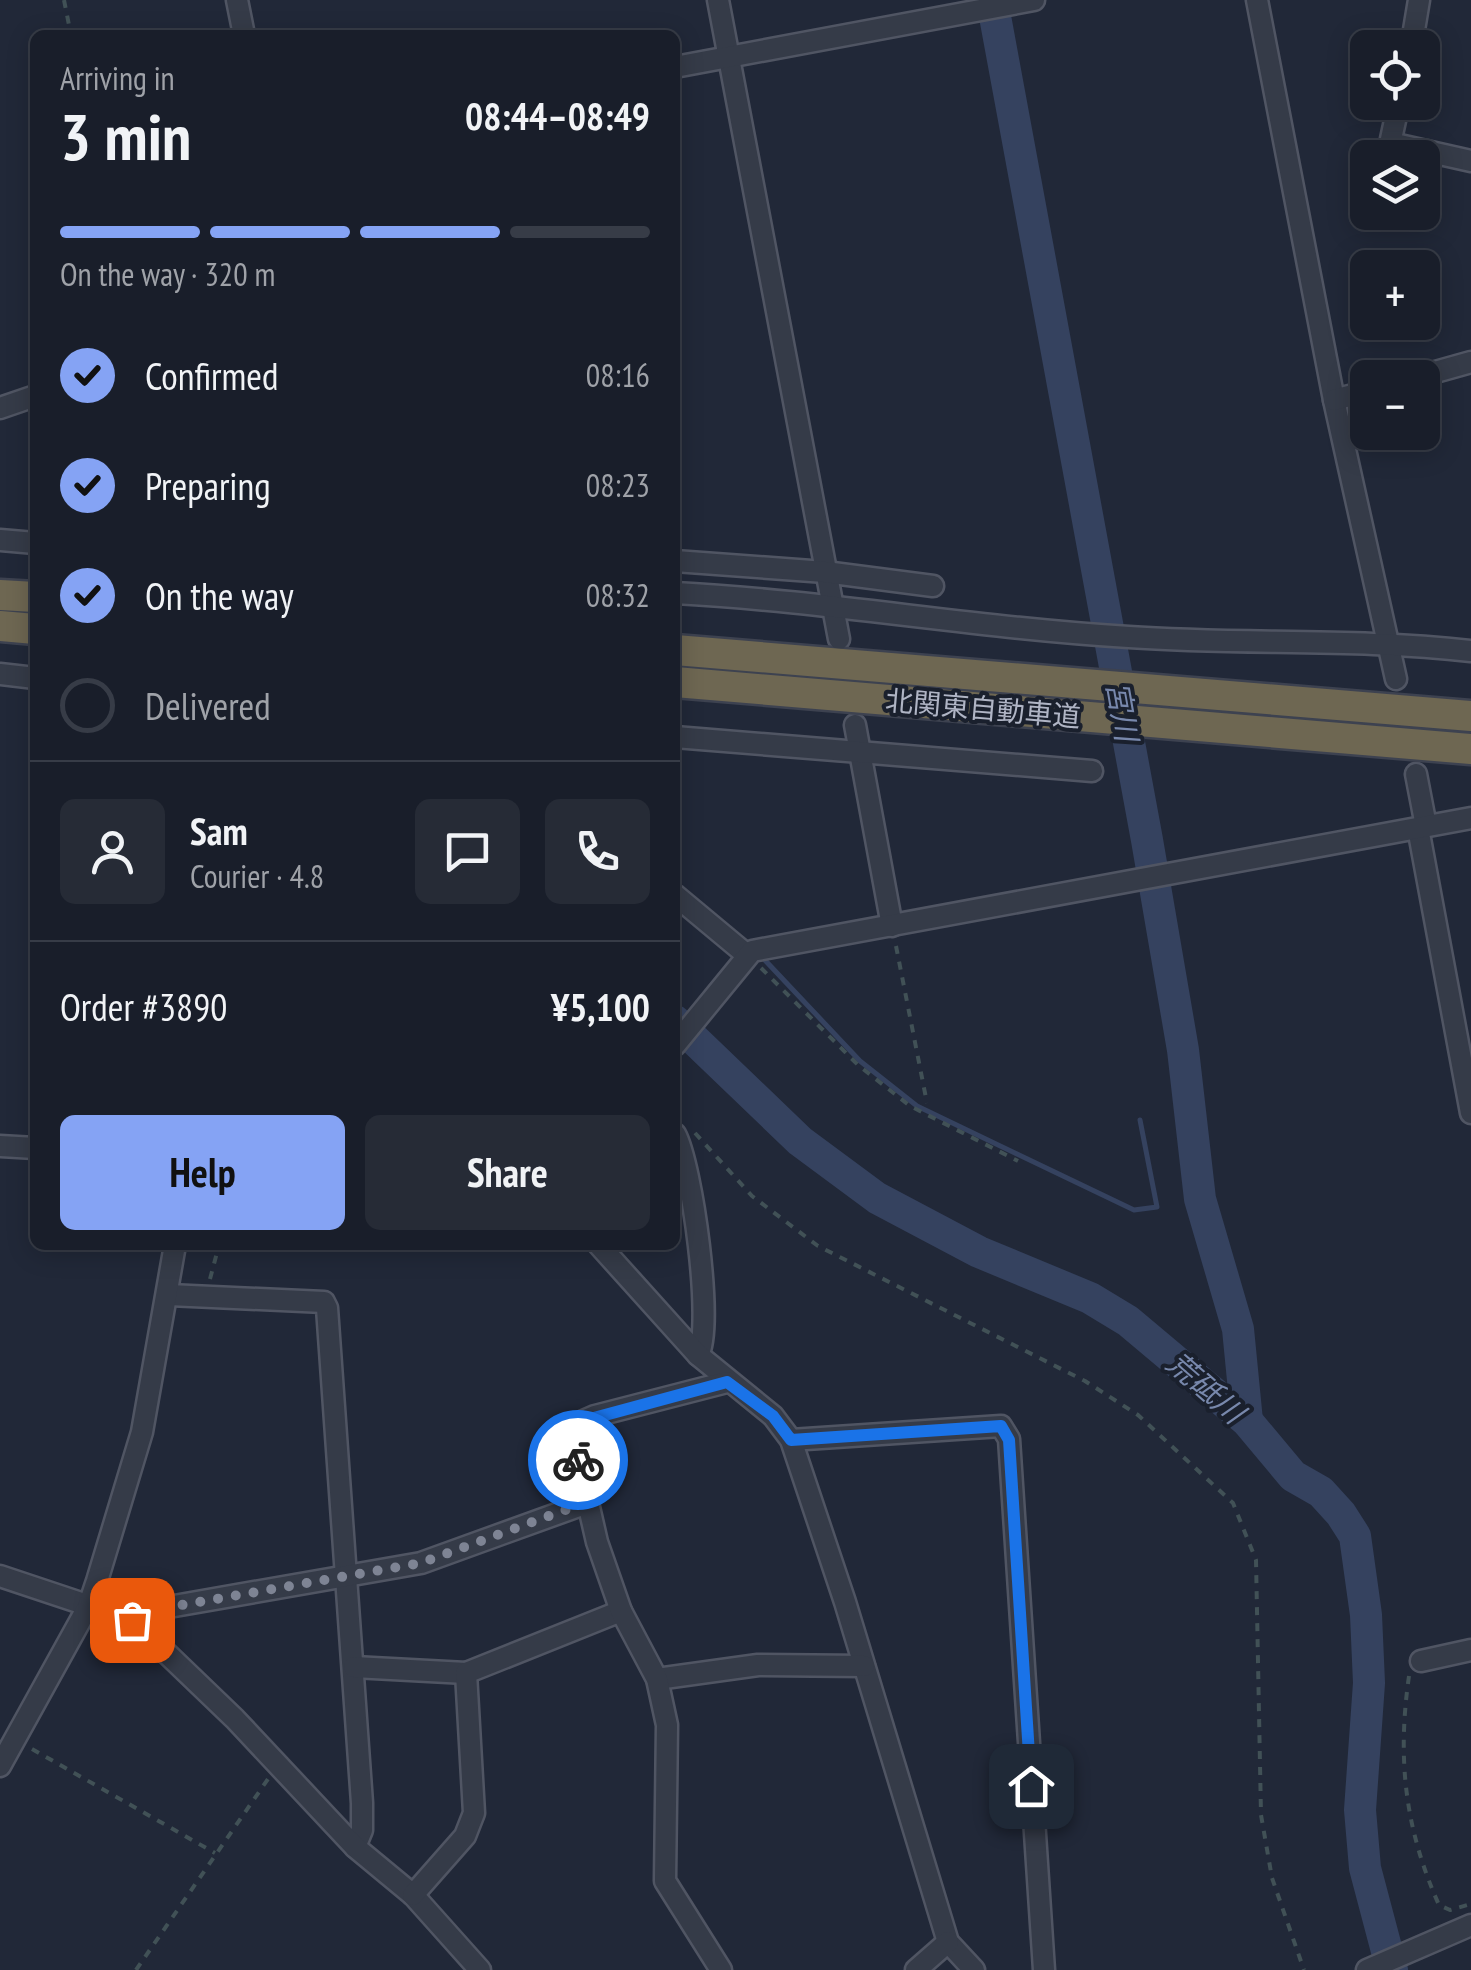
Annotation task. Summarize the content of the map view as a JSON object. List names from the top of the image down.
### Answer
{
  "streets": {
    "highway": ["北関東自動車道"]
  },
  "water": ["宮川", "荒砥川"],
  "page": {
    "map_buttons": ["+", "−"],
    "heading": ["3 min", "Arriving in", "08:44–08:49"],
    "panel": [
      "Sam",
      "Courier · 4.8",
      "Order #3890",
      "¥5,100"
    ],
    "bar": "On the way · 320 m",
    "list": [
      ["Confirmed", "08:16"],
      ["Preparing", "08:23"],
      ["On the way", "08:32"],
      "Delivered"
    ],
    "buttons": ["Help", "Share"]
  }
}
